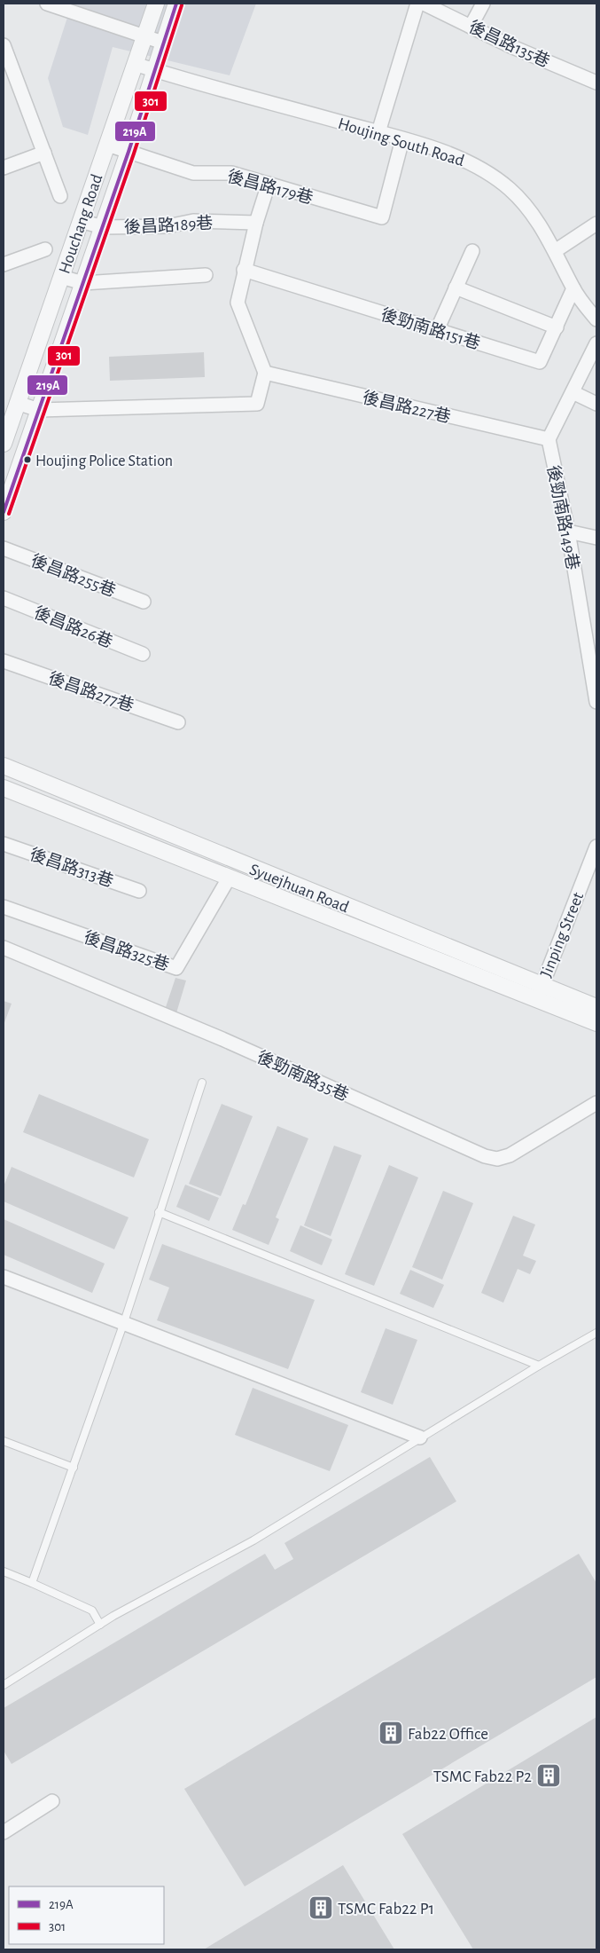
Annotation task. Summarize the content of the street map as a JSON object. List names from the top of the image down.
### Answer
{
  "streets": {
    "street": [
      "後昌路135巷",
      "Houjing South Road",
      "後昌路179巷",
      "Houchang Road",
      "後昌路189巷",
      "後勁南路151巷",
      "後昌路227巷",
      "後勁南路149巷",
      "後昌路255巷",
      "後昌路26巷",
      "後昌路277巷",
      "後昌路313巷",
      "Syuejhuan Road",
      "Jinping Street",
      "後昌路325巷",
      "後勁南路35巷"
    ]
  },
  "crossings": [
    ["Houjing South Road", "後昌路179巷"],
    ["Houjing South Road", "Houchang Road"],
    ["Houjing South Road", "後勁南路151巷"],
    ["後昌路179巷", "Houchang Road"],
    ["Houchang Road", "後昌路189巷"],
    ["後昌路227巷", "後勁南路149巷"],
    ["Syuejhuan Road", "Jinping Street"],
    ["Syuejhuan Road", "後昌路325巷"]
  ],
  "places": {
    "other": ["Houjing Police Station"],
    "building": ["Fab22 Office", "TSMC Fab22 P2", "TSMC Fab22 P1"]
  },
  "lines": ["transit line 219A", "transit line 301"],
  "legend": ["219A", "301"]
}
